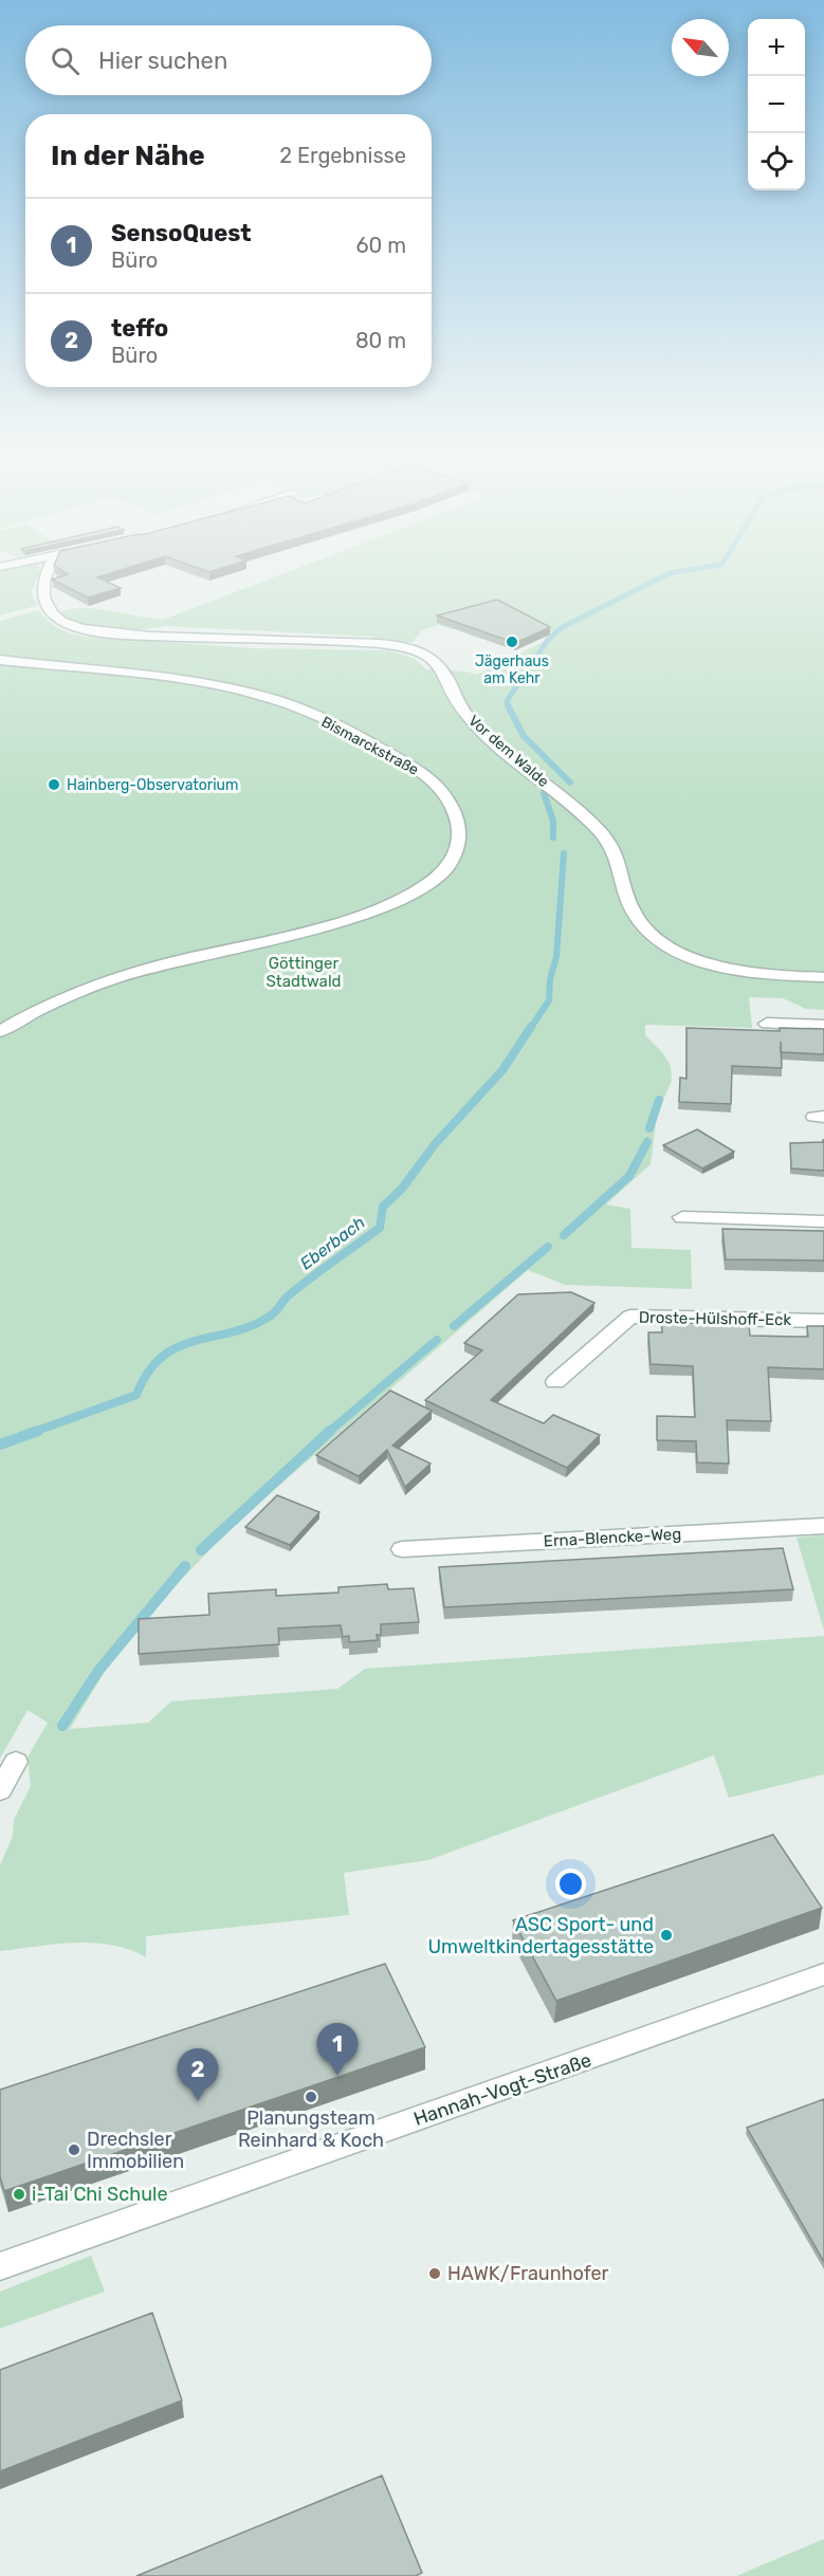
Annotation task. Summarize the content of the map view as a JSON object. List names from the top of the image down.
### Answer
{
  "streets": {
    "street": [
      "Bismarckstraße",
      "Vor dem Walde",
      "Droste-Hülshoff-Eck",
      "Erna-Blencke-Weg",
      "Hannah-Vogt-Straße"
    ]
  },
  "water": ["Eberbach"],
  "parks": ["Göttinger Stadtwald"],
  "places": [
    "Jägerhaus am Kehr",
    "Hainberg-Observatorium",
    "ASC Sport- und Umweltkindertagesstätte",
    "Planungsteam Reinhard & Koch",
    "Drechsler Immobilien",
    "i-Tai Chi Schule",
    "HAWK/Fraunhofer"
  ],
  "north": "top left",
  "page": {
    "map_buttons": ["+", "−"],
    "search": "Hier suchen",
    "heading": ["In der Nähe", "2 Ergebnisse"],
    "list": [
      {
        "mark": "1",
        "name": "SensoQuest",
        "note": "Büro",
        "value": "60 m"
      },
      {
        "mark": "2",
        "name": "teffo",
        "note": "Büro",
        "value": "80 m"
      }
    ],
    "pins": ["1", "2"]
  }
}
